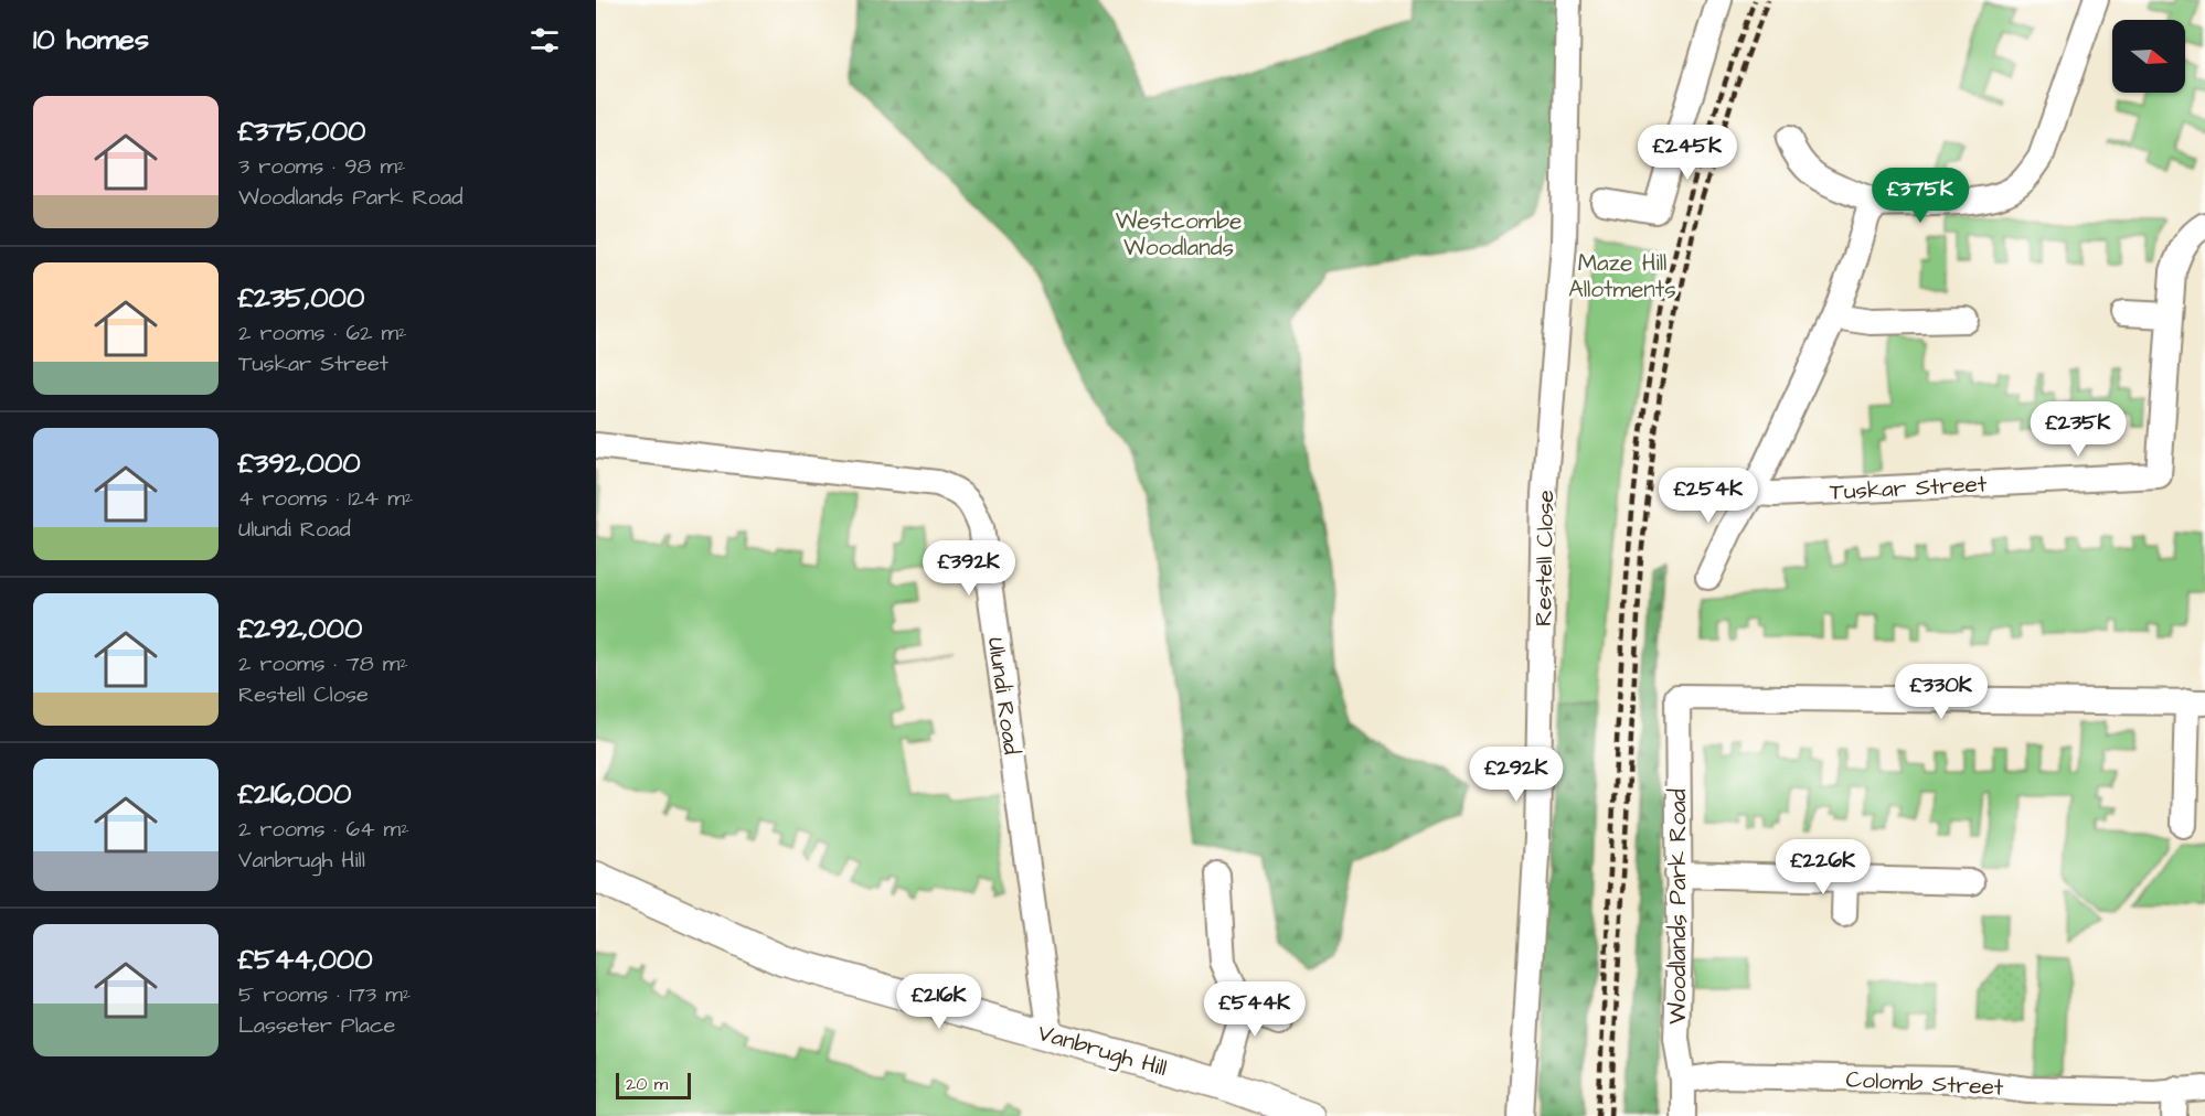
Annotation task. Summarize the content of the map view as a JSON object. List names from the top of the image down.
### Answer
{
  "streets": {
    "street": [
      "Tuskar Street",
      "Restell Close",
      "Ulundi Road",
      "Woodlands Park Road",
      "Vanbrugh Hill",
      "Colomb Street"
    ]
  },
  "crossings": [
    ["Ulundi Road", "Vanbrugh Hill"],
    ["Woodlands Park Road", "Colomb Street"]
  ],
  "parks": ["Westcombe Woodlands", "Maze Hill Allotments"],
  "scale_bar": "20 m",
  "north": "right",
  "page": {
    "heading": "10 homes",
    "list": [
      {
        "name": "£375,000",
        "note": "3 rooms · 98 m² · Woodlands Park Road"
      },
      {
        "name": "£235,000",
        "note": "2 rooms · 62 m² · Tuskar Street"
      },
      {
        "name": "£392,000",
        "note": "4 rooms · 124 m² · Ulundi Road"
      },
      {
        "name": "£292,000",
        "note": "2 rooms · 78 m² · Restell Close"
      },
      {
        "name": "£216,000",
        "note": "2 rooms · 64 m² · Vanbrugh Hill"
      },
      {
        "name": "£544,000",
        "note": "5 rooms · 173 m² · Lasseter Place"
      }
    ],
    "price": [
      "£245K",
      "£375K",
      "£235K",
      "£254K",
      "£392K",
      "£330K",
      "£292K",
      "£226K",
      "£216K",
      "£544K"
    ],
    "scale": "20 m"
  }
}
